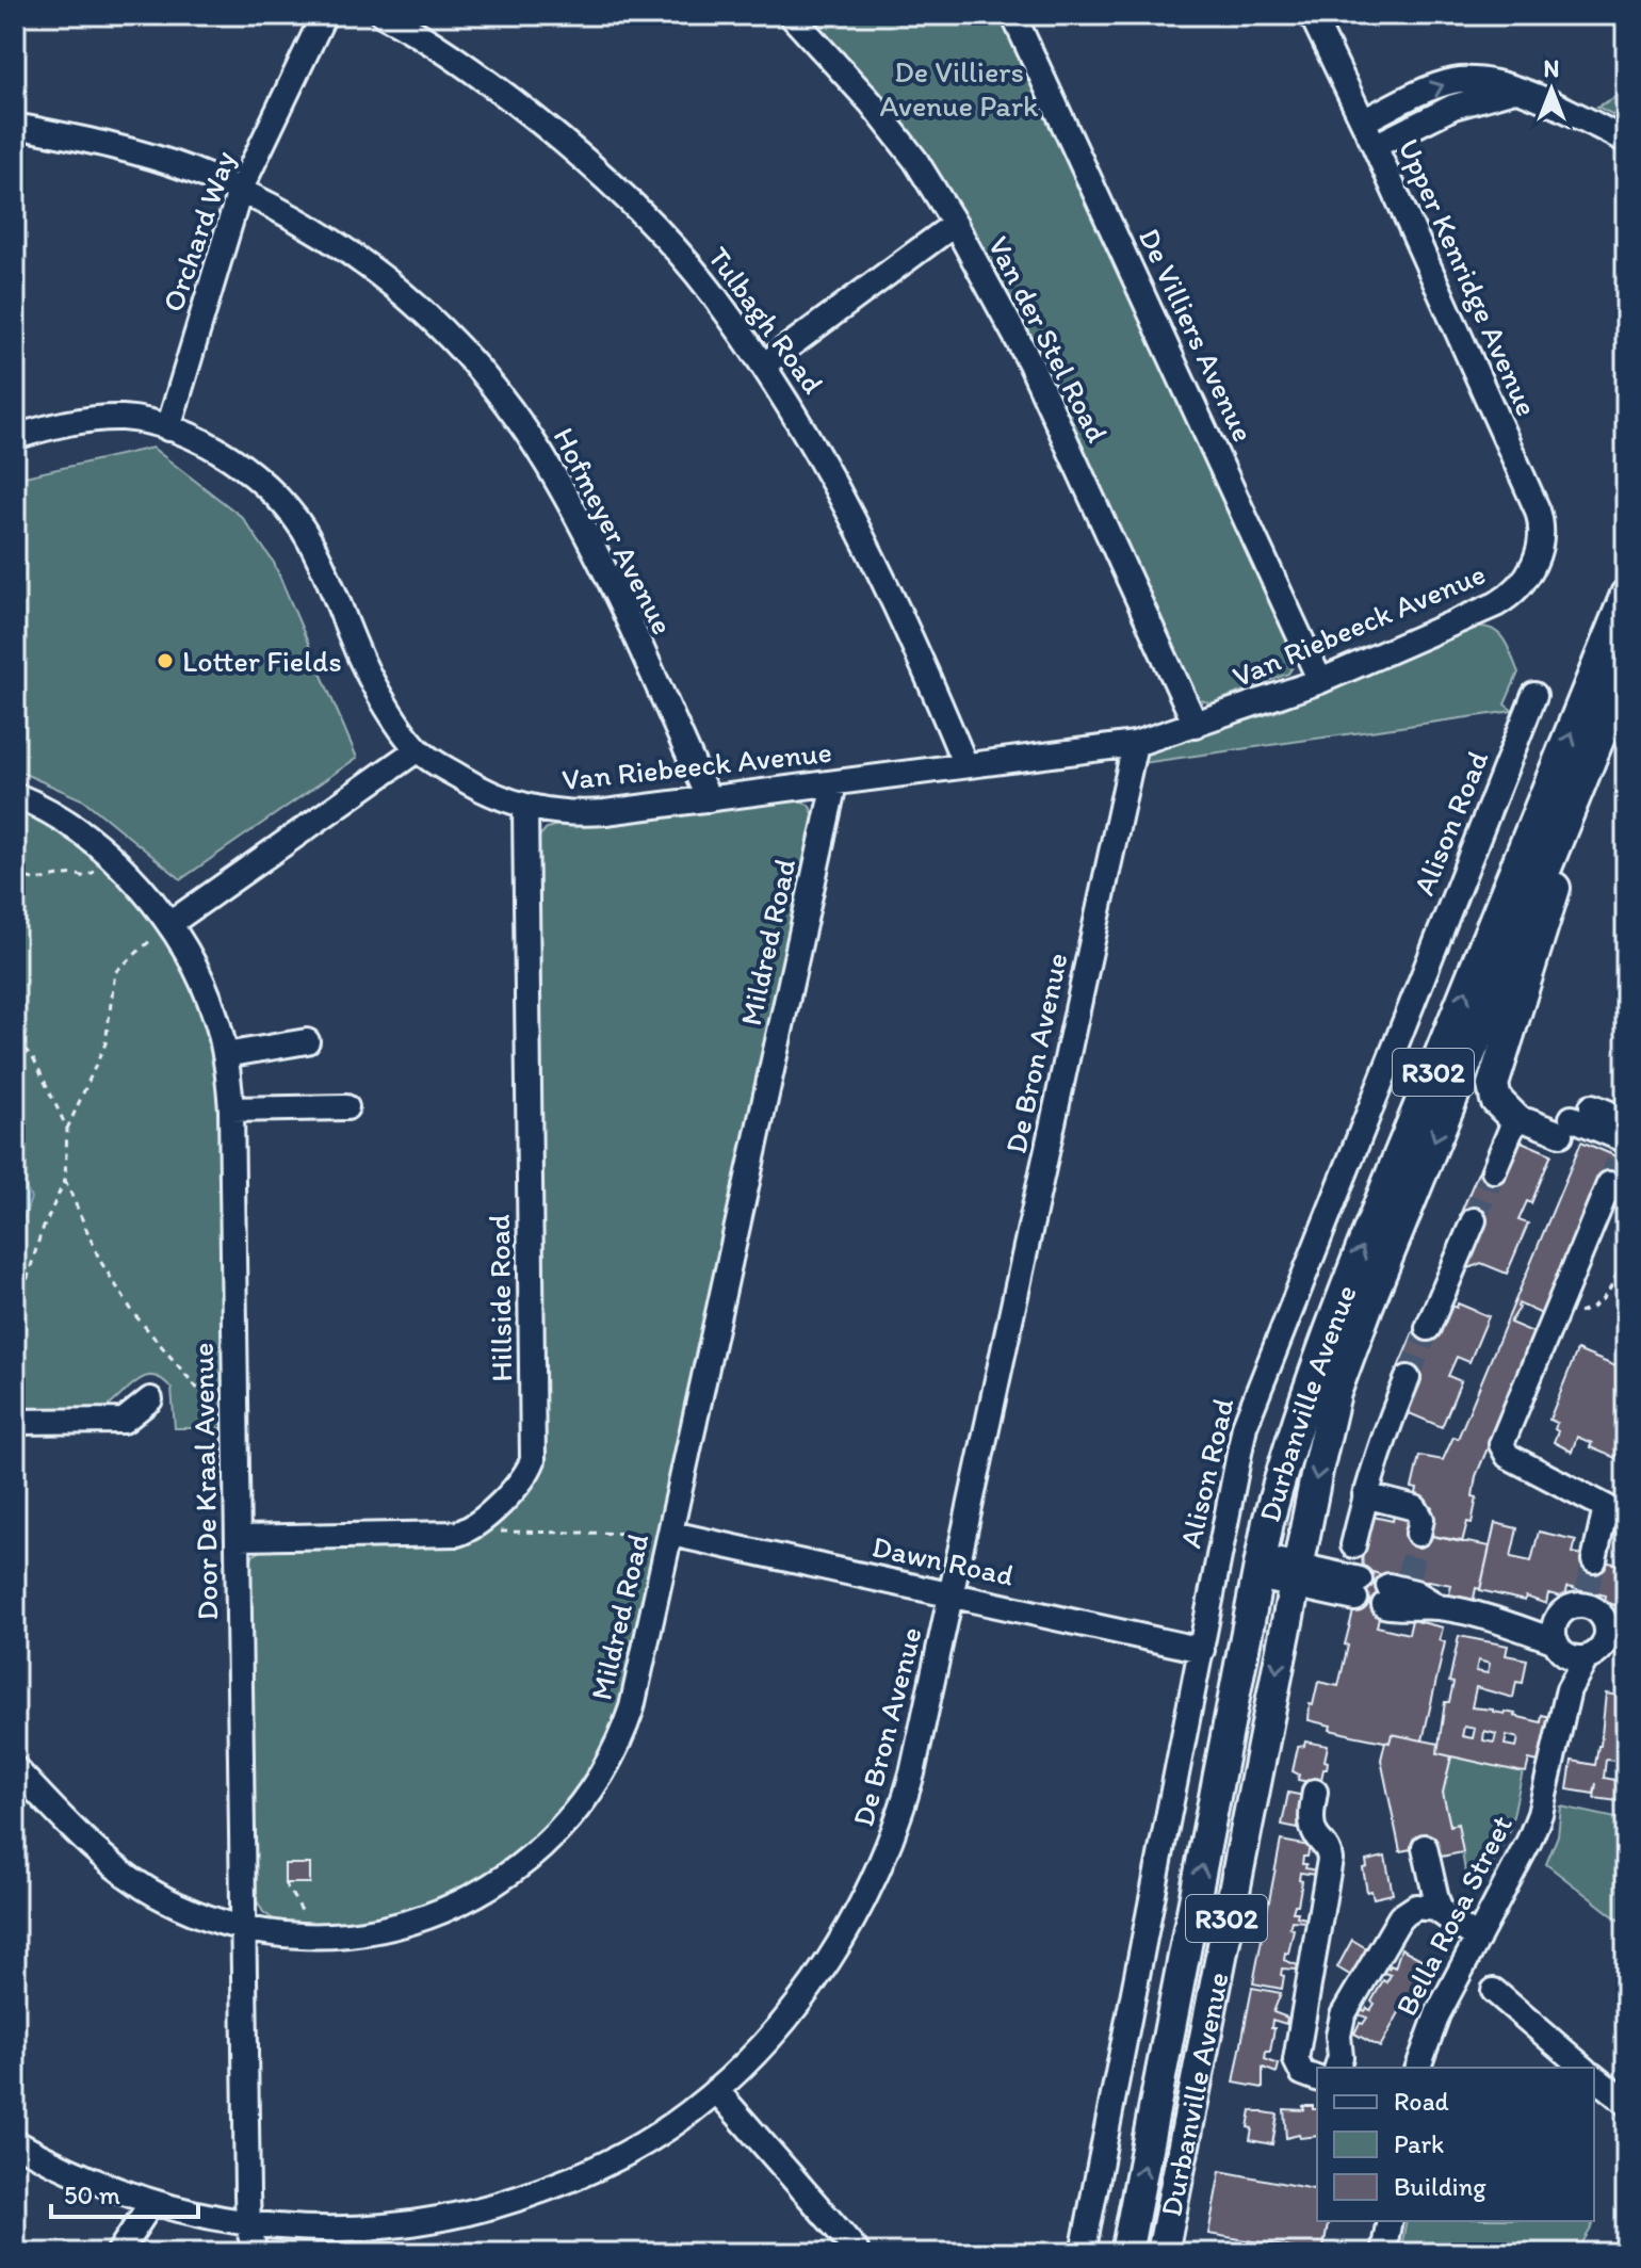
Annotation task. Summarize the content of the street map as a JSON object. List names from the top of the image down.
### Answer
{
  "streets": {
    "main road": ["R302", "Durbanville Avenue"],
    "street": [
      "Orchard Way",
      "Upper Kenridge Avenue",
      "Tulbagh Road",
      "De Villiers Avenue",
      "Van der Stel Road",
      "Hofmeyer Avenue",
      "Van Riebeeck Avenue",
      "Alison Road",
      "Mildred Road",
      "De Bron Avenue",
      "Hillside Road",
      "Door De Kraal Avenue",
      "Dawn Road",
      "Bella Rosa Street"
    ]
  },
  "crossings": [
    ["Orchard Way", "Hofmeyer Avenue"],
    ["Orchard Way", "Van Riebeeck Avenue"],
    ["Upper Kenridge Avenue", "Van Riebeeck Avenue"],
    ["Tulbagh Road", "Van Riebeeck Avenue"],
    ["De Villiers Avenue", "Van Riebeeck Avenue"],
    ["Van der Stel Road", "Van Riebeeck Avenue"],
    ["Hofmeyer Avenue", "Van Riebeeck Avenue"],
    ["Van Riebeeck Avenue", "Mildred Road"],
    ["Van Riebeeck Avenue", "De Bron Avenue"],
    ["Van Riebeeck Avenue", "Hillside Road"],
    ["Alison Road", "Dawn Road"],
    ["Mildred Road", "Door De Kraal Avenue"],
    ["Mildred Road", "Dawn Road"],
    ["De Bron Avenue", "Door De Kraal Avenue"],
    ["De Bron Avenue", "Dawn Road"]
  ],
  "parks": ["De Villiers Avenue Park"],
  "places": ["Lotter Fields"],
  "legend": ["Road", "Park", "Building"],
  "scale_bar": "50 m",
  "north": "top"
}
